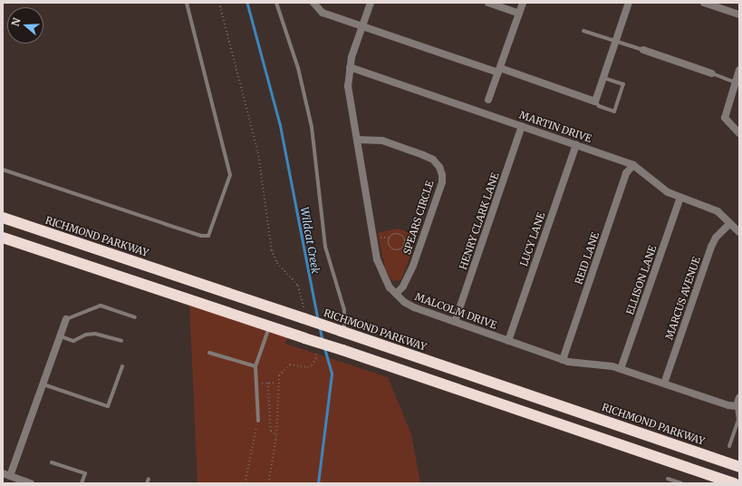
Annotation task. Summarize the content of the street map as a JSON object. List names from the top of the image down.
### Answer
{
  "streets": {
    "highway": ["RICHMOND PARKWAY"],
    "street": [
      "MARTIN DRIVE",
      "SPEARS CIRCLE",
      "HENRY CLARK LANE",
      "LUCY LANE",
      "REID LANE",
      "ELLISON LANE",
      "MARCUS AVENUE",
      "MALCOLM DRIVE"
    ]
  },
  "crossings": [
    ["MARTIN DRIVE", "HENRY CLARK LANE"],
    ["MARTIN DRIVE", "LUCY LANE"],
    ["MARTIN DRIVE", "REID LANE"],
    ["MARTIN DRIVE", "ELLISON LANE"],
    ["MARTIN DRIVE", "MARCUS AVENUE"],
    ["MARTIN DRIVE", "MALCOLM DRIVE"],
    ["SPEARS CIRCLE", "MALCOLM DRIVE"],
    ["HENRY CLARK LANE", "MALCOLM DRIVE"],
    ["LUCY LANE", "MALCOLM DRIVE"],
    ["REID LANE", "MALCOLM DRIVE"],
    ["ELLISON LANE", "MALCOLM DRIVE"],
    ["MARCUS AVENUE", "MALCOLM DRIVE"]
  ],
  "water": ["Wildcat Creek"],
  "north": "left"
}
